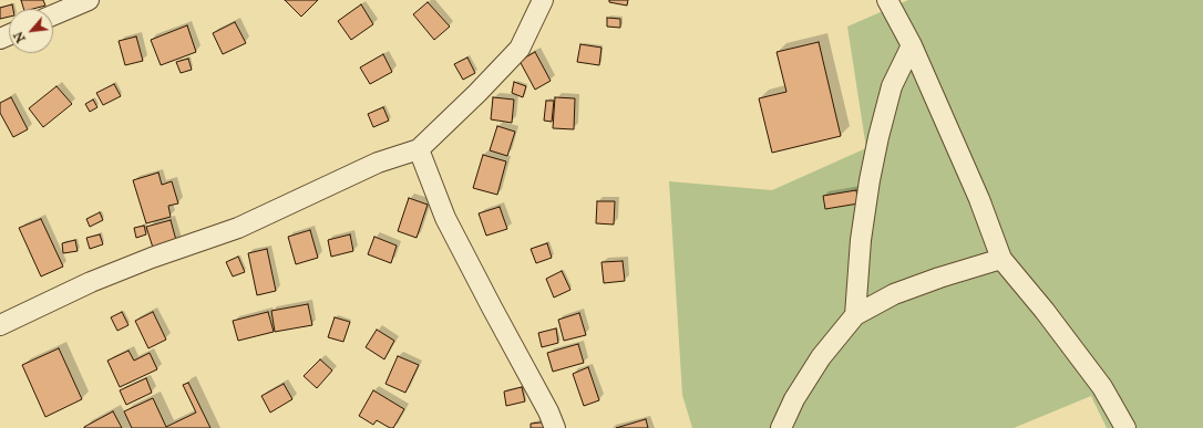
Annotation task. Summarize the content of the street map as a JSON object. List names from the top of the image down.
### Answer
{
  "north": "bottom left"
}
